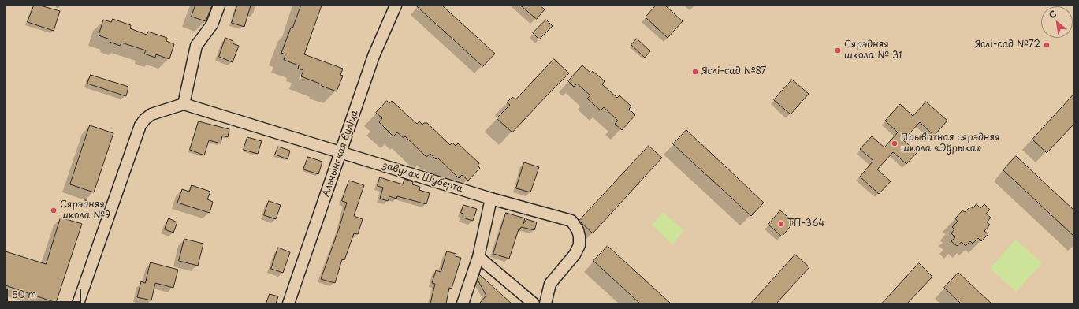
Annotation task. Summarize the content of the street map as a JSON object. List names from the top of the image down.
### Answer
{
  "streets": {
    "street": ["Альчынская вуліца", "завулак Шуберта"]
  },
  "crossings": [
    ["Альчынская вуліца", "завулак Шуберта"]
  ],
  "places": [
    "Яслі-сад №72",
    "Сярэдняя школа № 31",
    "Яслі-сад №87",
    "Прыватная сярэдняя школа «Эўрыка»",
    "Сярэдняя школа №9",
    "ТП-364"
  ],
  "scale_bar": "50 m",
  "north": "top left"
}
